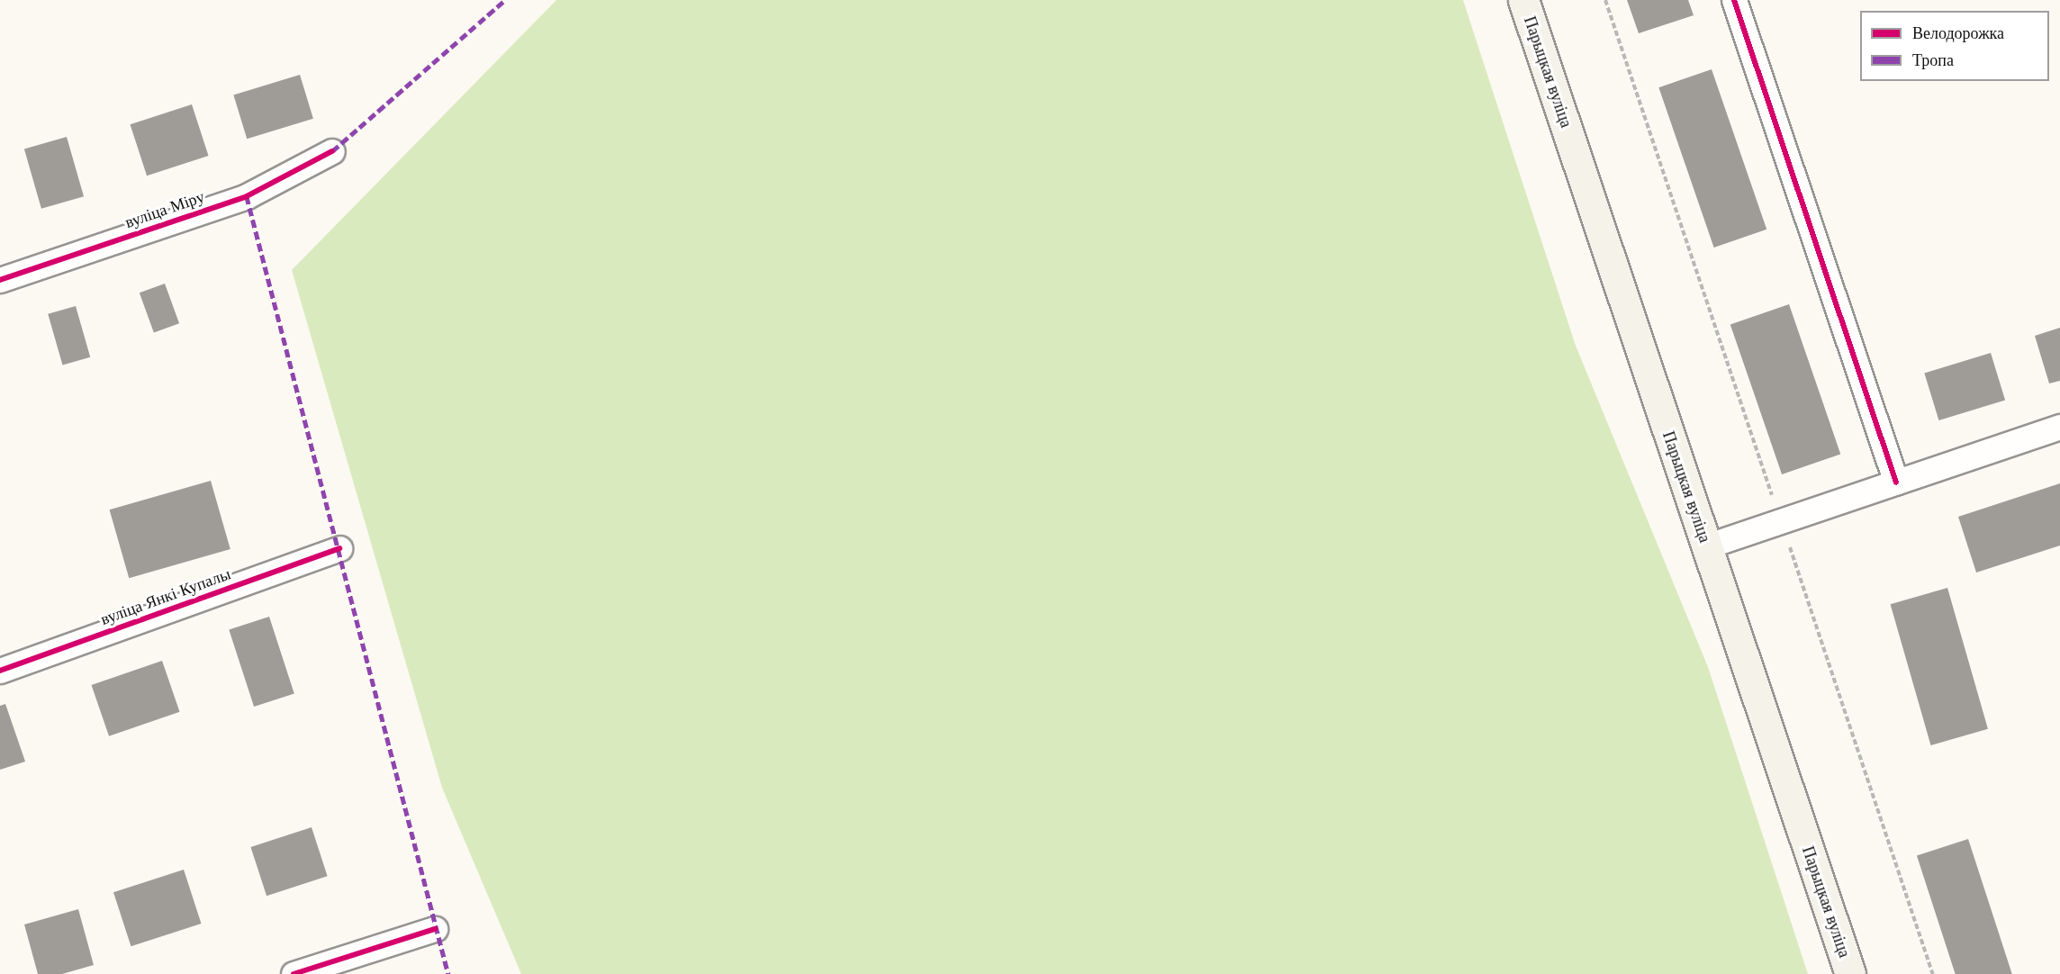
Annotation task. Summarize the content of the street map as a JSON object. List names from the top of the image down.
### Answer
{
  "streets": {
    "main road": ["Парыцкая вуліца"],
    "street": ["вуліца Міру", "вуліца Янкі Купалы"]
  },
  "legend": ["Велодорожка", "Тропа"]
}
